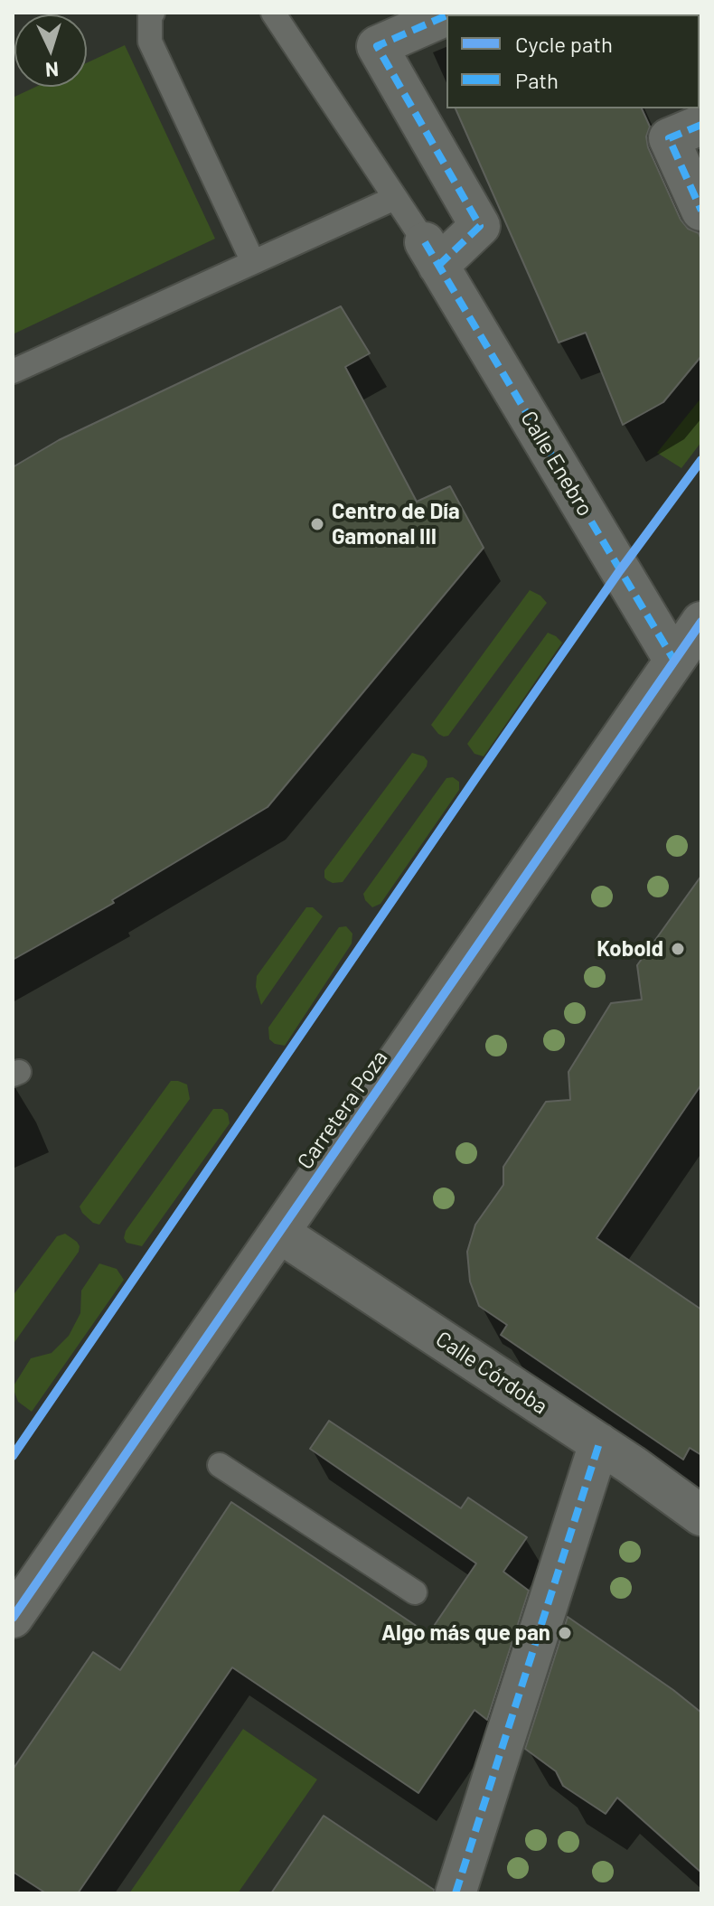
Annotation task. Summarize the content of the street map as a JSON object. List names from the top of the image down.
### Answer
{
  "streets": {
    "street": ["Calle Enebro", "Carretera Poza", "Calle Córdoba"]
  },
  "crossings": [
    ["Calle Enebro", "Carretera Poza"],
    ["Carretera Poza", "Calle Córdoba"]
  ],
  "places": ["Centro de Día Gamonal III", "Kobold", "Algo más que pan"],
  "legend": ["Cycle path", "Path"],
  "north": "bottom"
}
